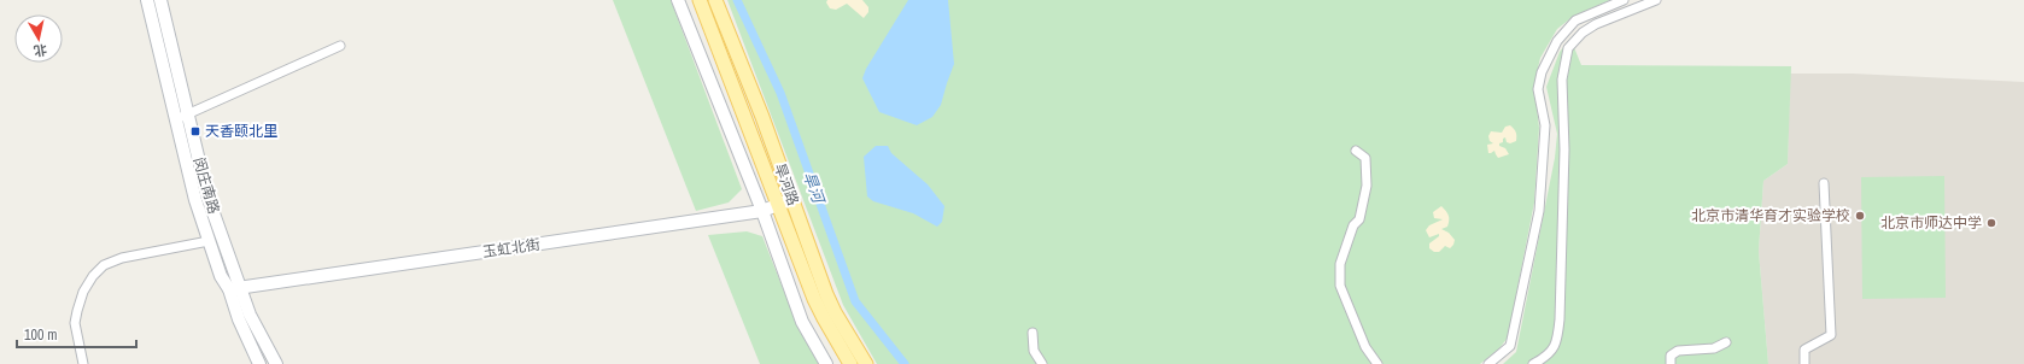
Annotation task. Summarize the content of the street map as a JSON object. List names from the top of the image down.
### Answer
{
  "streets": {
    "main road": ["旱河路"],
    "street": ["闵庄南路", "玉虹北街"]
  },
  "crossings": [
    ["旱河路", "玉虹北街"],
    ["闵庄南路", "玉虹北街"]
  ],
  "water": ["旱河"],
  "places": {
    "transit": ["天香颐北里"],
    "other": ["北京市清华育才实验学校", "北京市师达中学"]
  },
  "scale_bar": "100 m",
  "north": "bottom"
}
